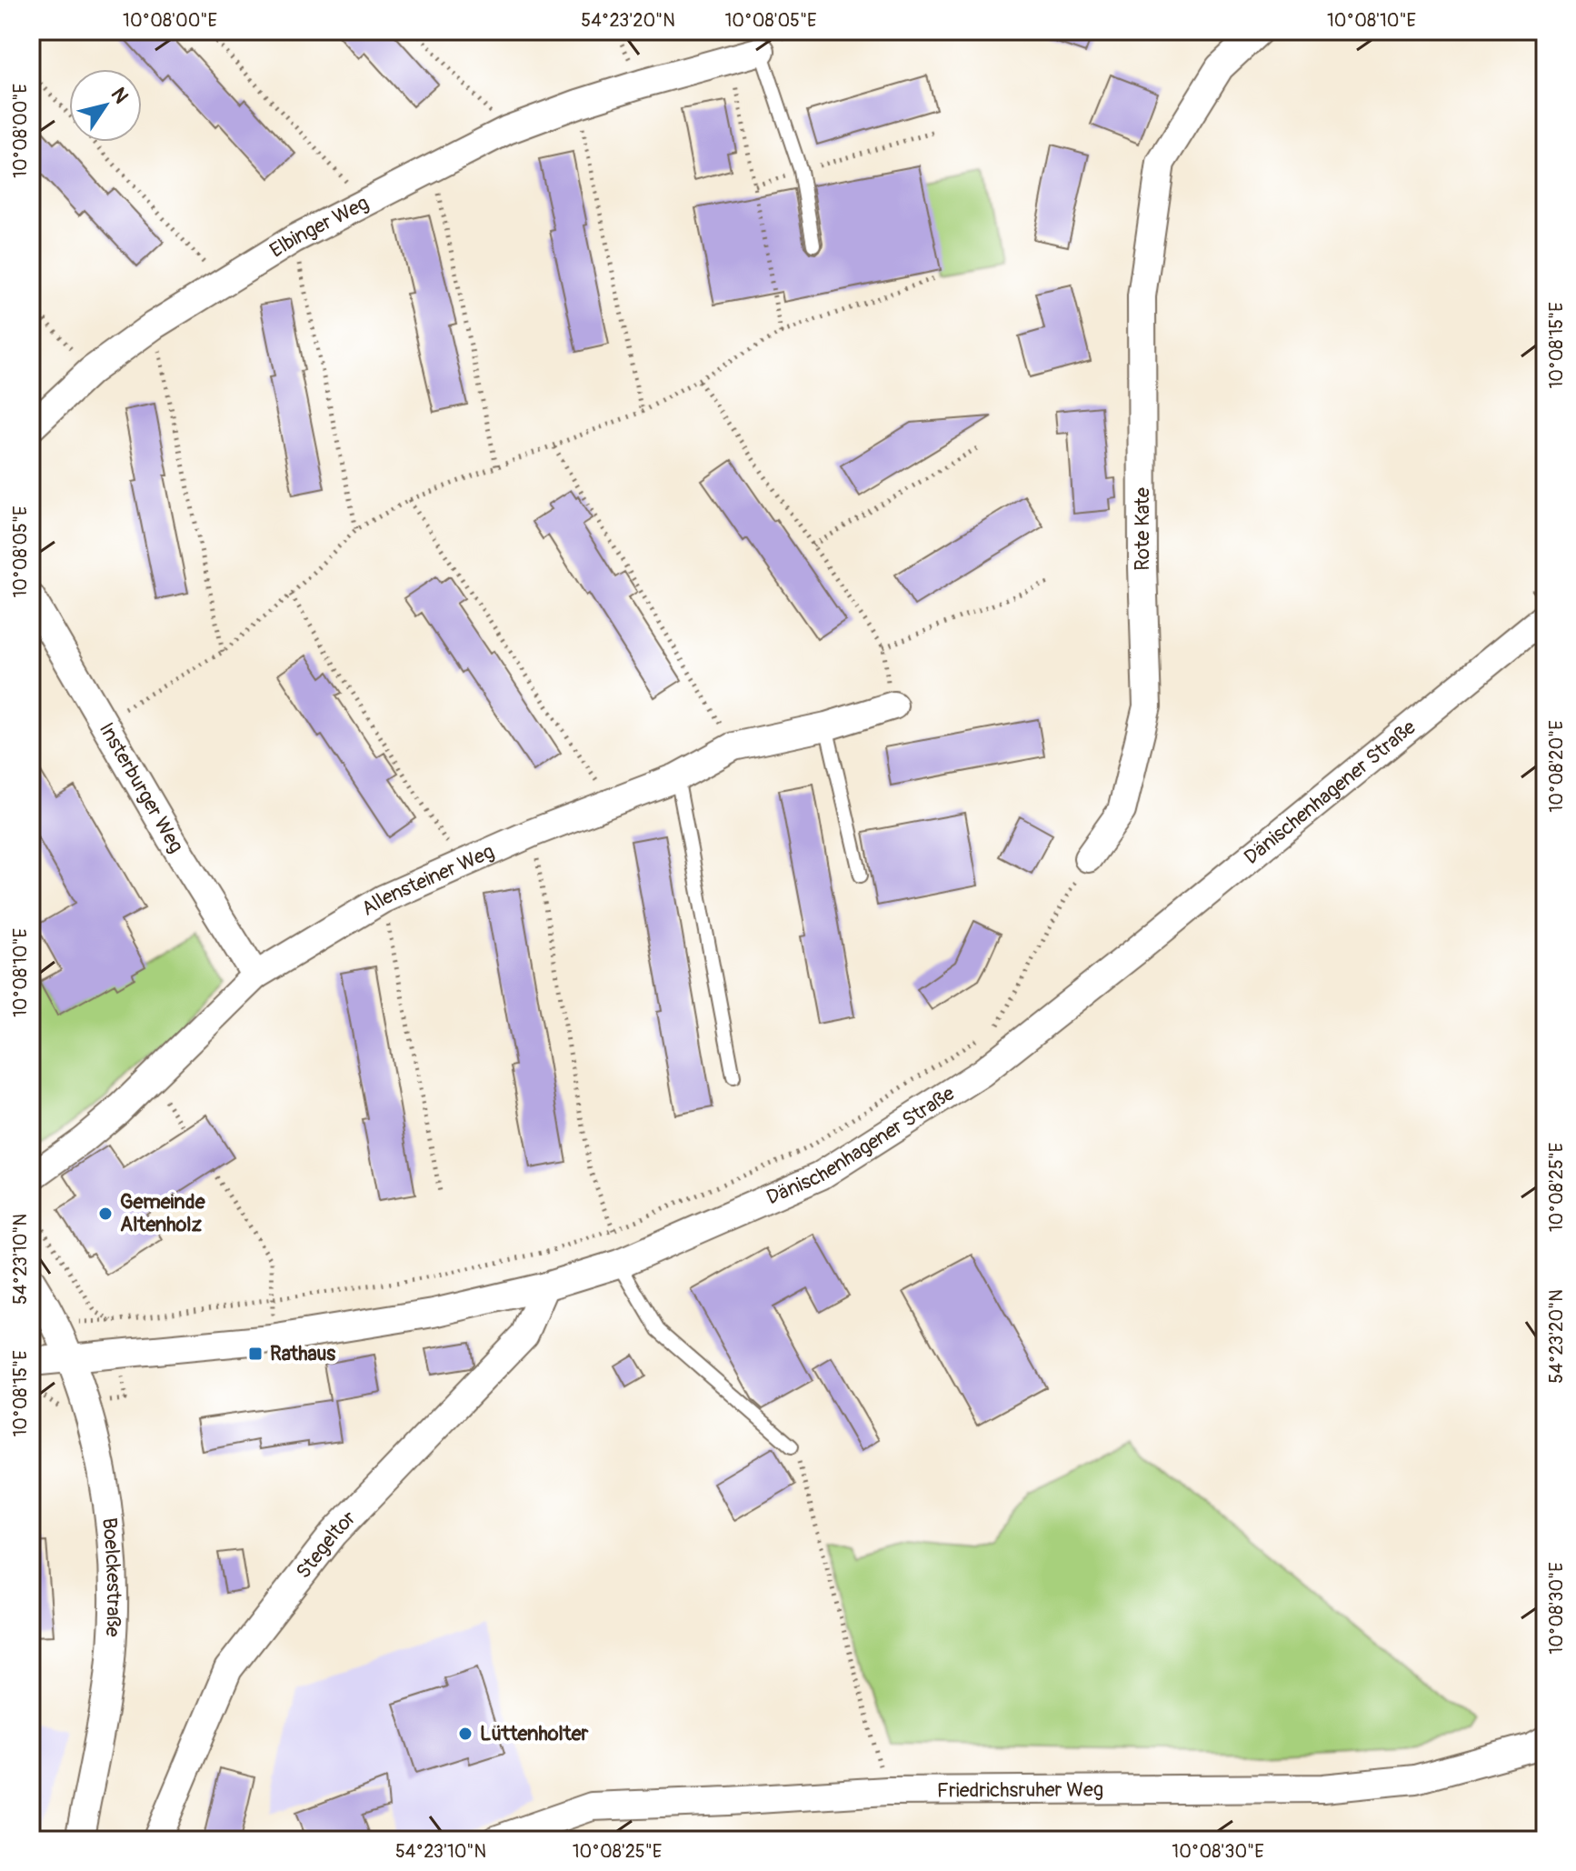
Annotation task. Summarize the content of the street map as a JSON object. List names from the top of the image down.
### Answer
{
  "streets": {
    "street": [
      "Elbinger Weg",
      "Rote Kate",
      "Insterburger Weg",
      "Dänischenhagener Straße",
      "Allensteiner Weg",
      "Stegeltor",
      "Boelckestraße",
      "Friedrichsruher Weg"
    ]
  },
  "crossings": [
    ["Insterburger Weg", "Allensteiner Weg"],
    ["Dänischenhagener Straße", "Stegeltor"],
    ["Dänischenhagener Straße", "Boelckestraße"]
  ],
  "places": {
    "other": ["Gemeinde Altenholz", "Lüttenholter"],
    "transit": ["Rathaus"]
  },
  "north": "top right",
  "coordinates": [
    "10°08'00\"E",
    "54°23'20\"N",
    "10°08'05\"E",
    "10°08'10\"E",
    "10°08'15\"E",
    "10°08'20\"E",
    "10°08'25\"E",
    "54°23'10\"N",
    "10°08'30\"E"
  ]
}
